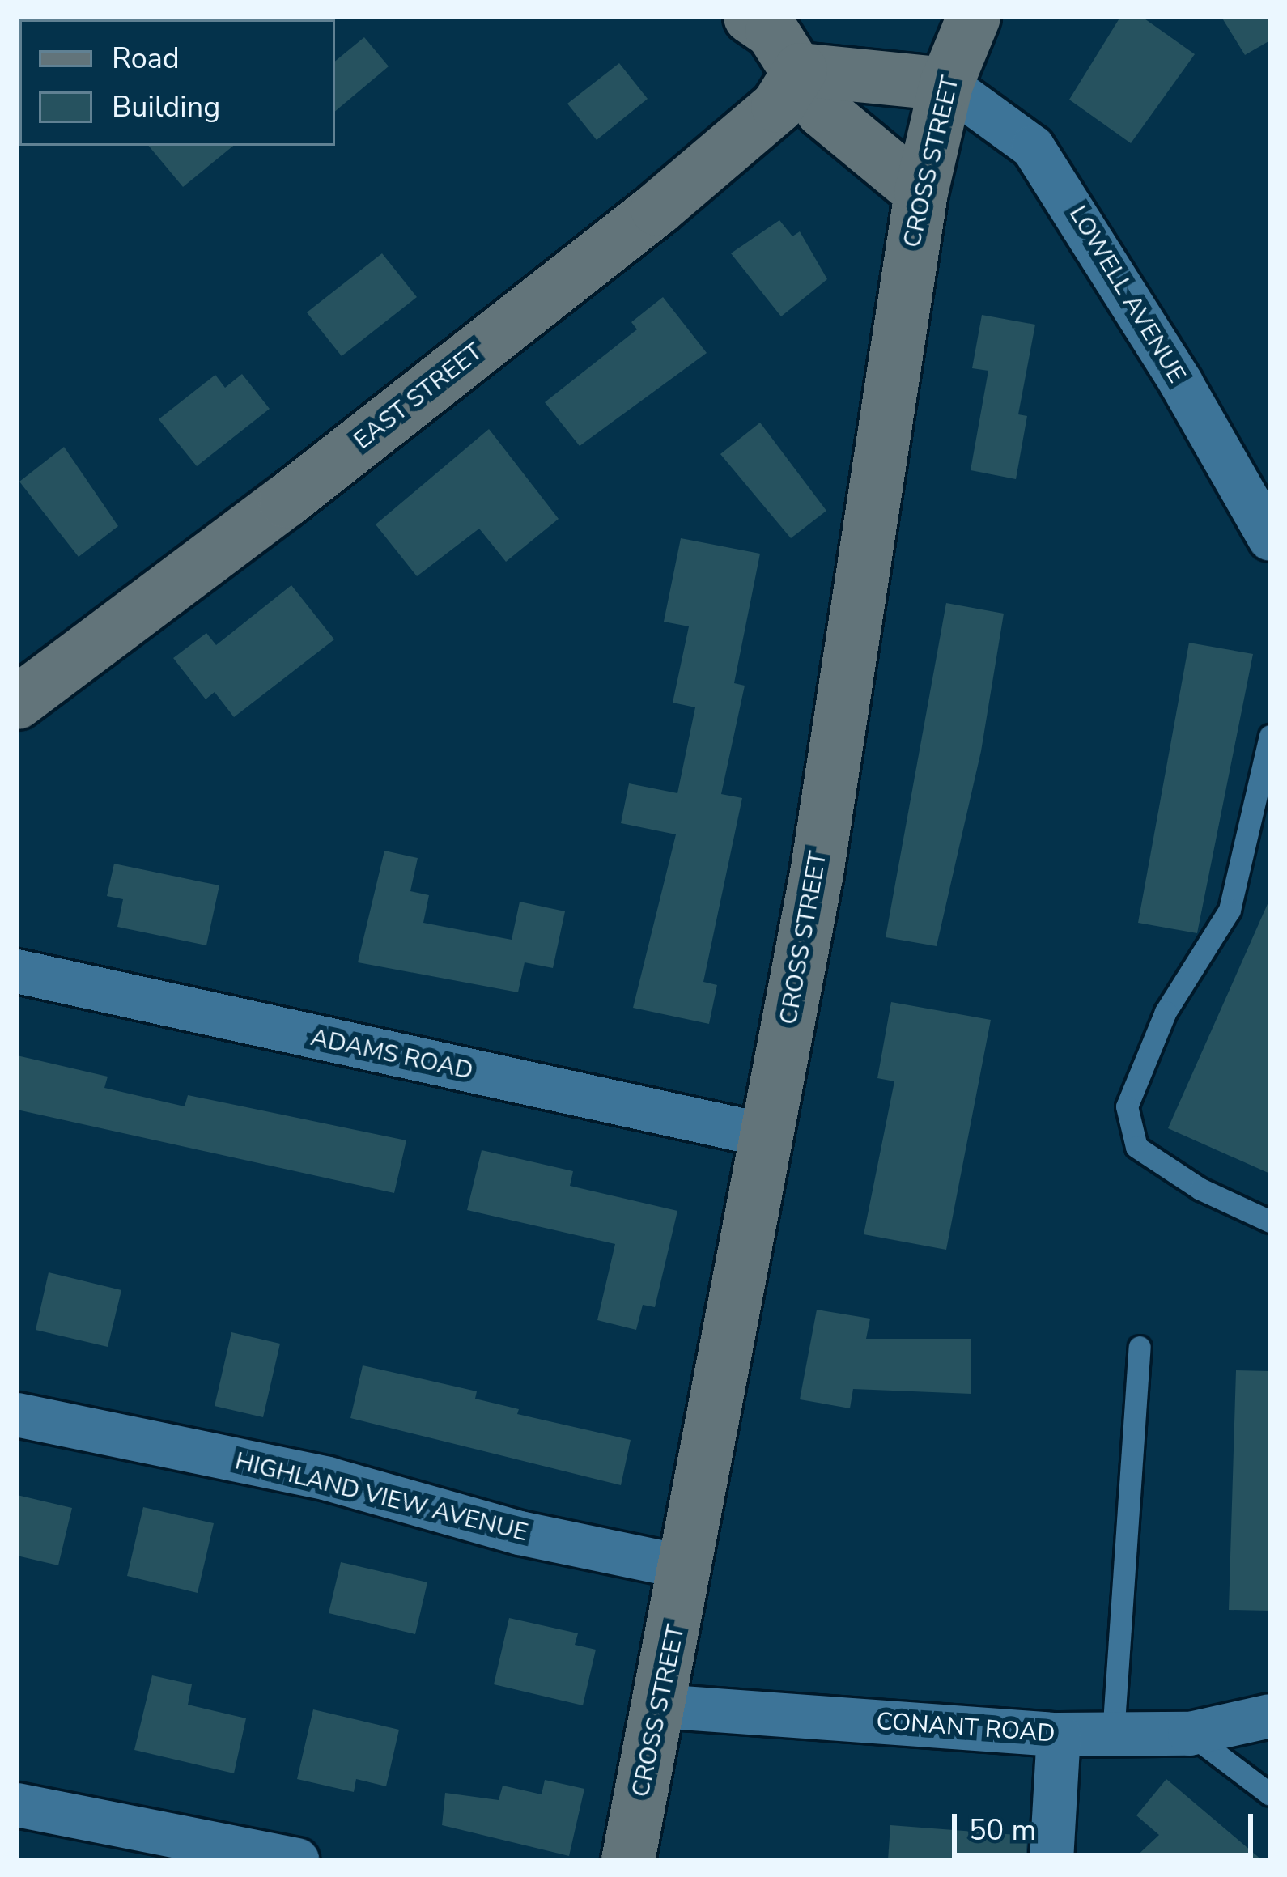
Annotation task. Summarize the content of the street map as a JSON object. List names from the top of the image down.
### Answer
{
  "streets": {
    "street": [
      "CROSS STREET",
      "LOWELL AVENUE",
      "EAST STREET",
      "ADAMS ROAD",
      "HIGHLAND VIEW AVENUE",
      "CONANT ROAD"
    ]
  },
  "crossings": [
    ["CROSS STREET", "LOWELL AVENUE"],
    ["CROSS STREET", "ADAMS ROAD"],
    ["CROSS STREET", "HIGHLAND VIEW AVENUE"],
    ["CROSS STREET", "CONANT ROAD"]
  ],
  "legend": ["Road", "Building"],
  "scale_bar": "50 m"
}
